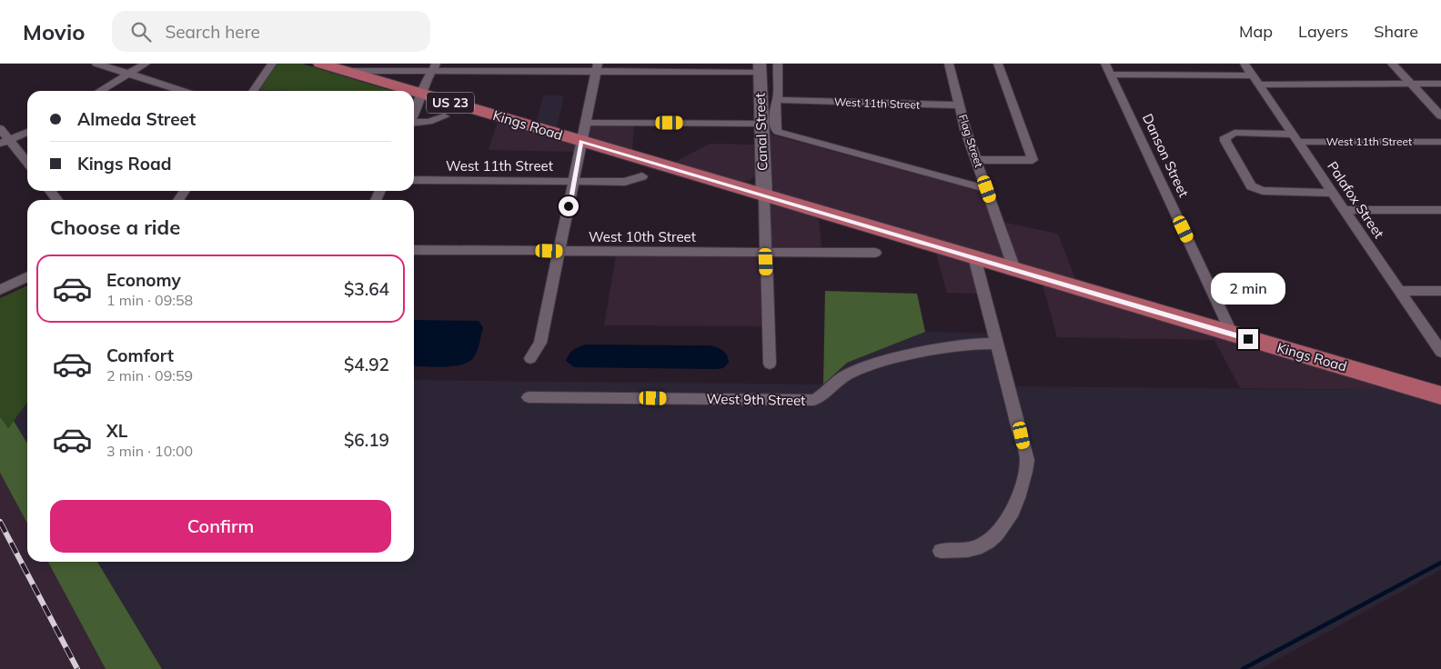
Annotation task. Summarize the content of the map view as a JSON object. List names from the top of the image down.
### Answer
{
  "streets": {
    "main road": ["US 23", "Kings Road"],
    "street": [
      "West 11th Street",
      "Canal Street",
      "Flag Street",
      "Danson Street",
      "Palafox Street",
      "West 10th Street",
      "West 9th Street"
    ]
  },
  "crossings": [
    ["West 11th Street", "Flag Street"],
    ["West 11th Street", "Palafox Street"],
    ["Kings Road", "Canal Street"],
    ["Kings Road", "Flag Street"],
    ["Kings Road", "Danson Street"],
    ["Canal Street", "West 10th Street"]
  ],
  "page": {
    "header": "Movio",
    "search": "Search here",
    "nav": ["Map", "Layers", "Share"],
    "banner": ["Almeda Street", "Kings Road"],
    "heading": "Choose a ride",
    "list": [
      {
        "name": "Economy",
        "note": "1 min · 09:58",
        "value": "$3.64"
      },
      {
        "name": "Comfort",
        "note": "2 min · 09:59",
        "value": "$4.92"
      },
      {
        "name": "XL",
        "note": "3 min · 10:00",
        "value": "$6.19"
      }
    ],
    "bubble": "2 min",
    "buttons": "Confirm"
  }
}
